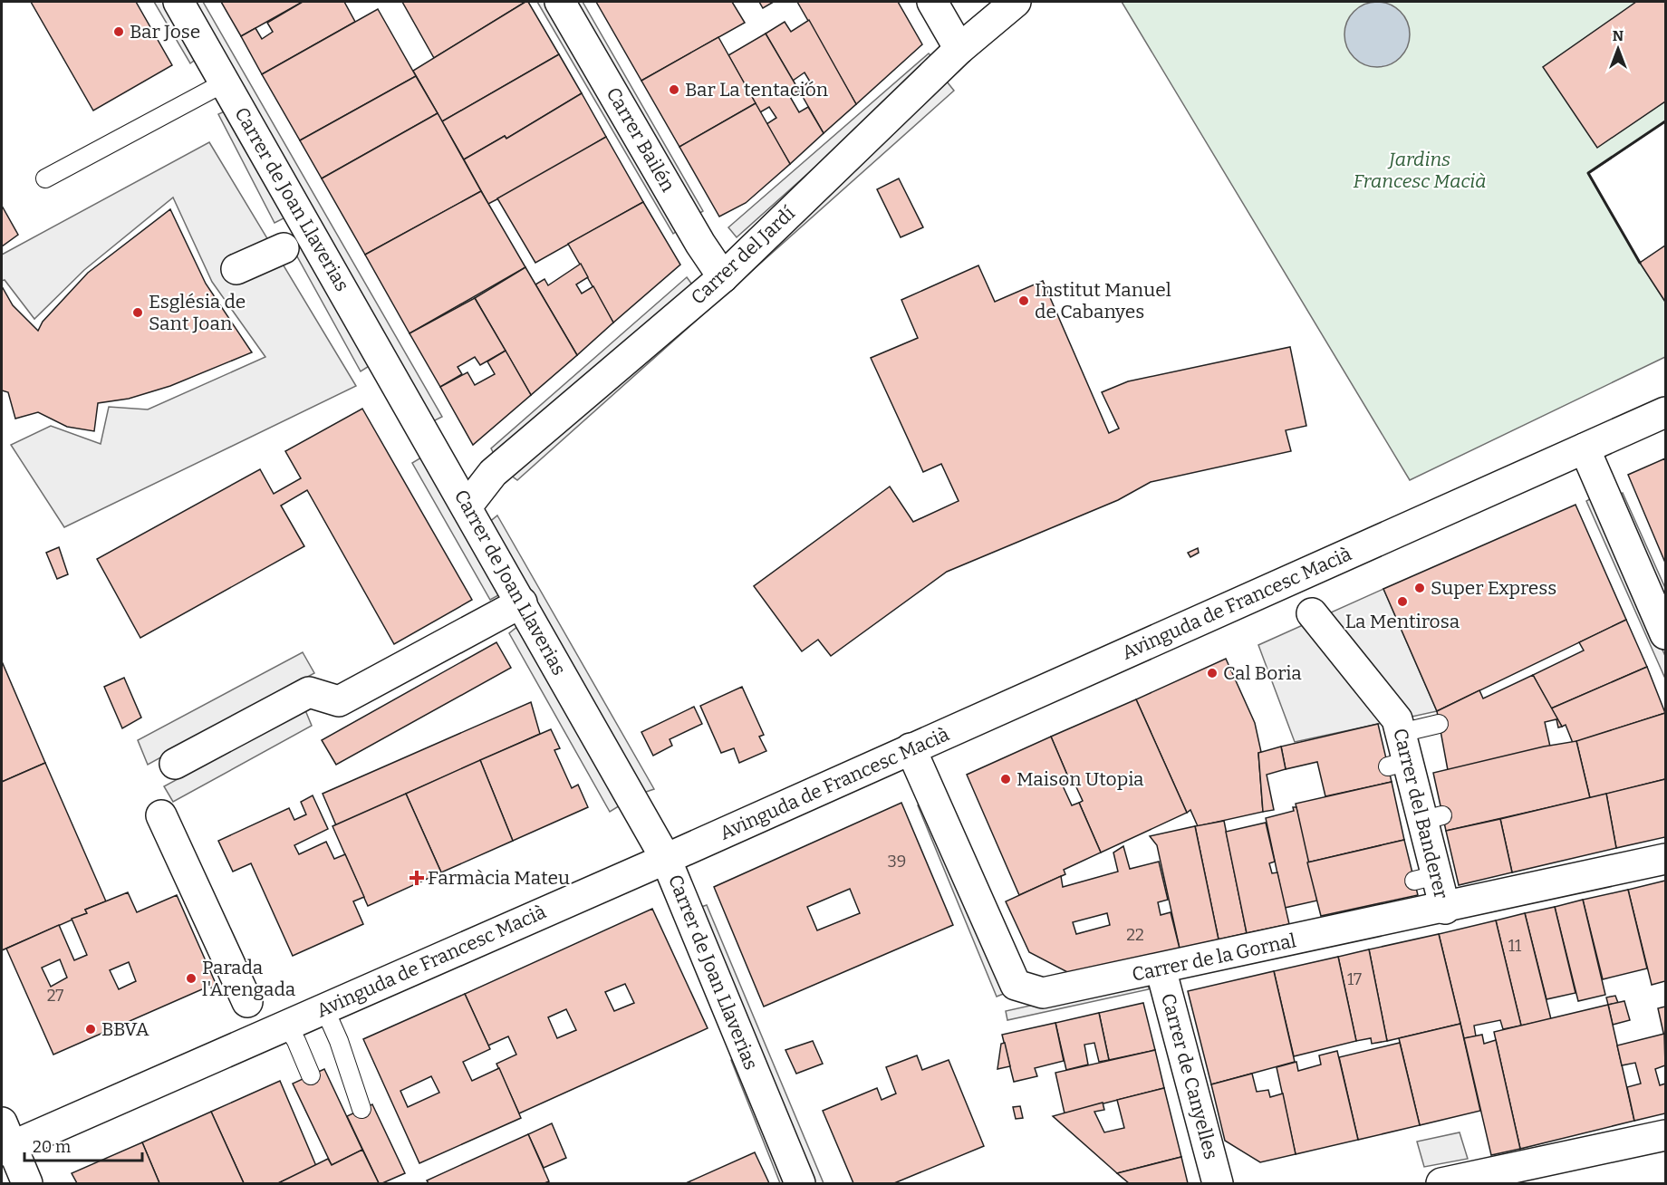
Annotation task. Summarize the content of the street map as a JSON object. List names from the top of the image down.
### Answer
{
  "streets": {
    "street": [
      "Carrer Bailén",
      "Carrer de Joan Llaverias",
      "Carrer del Jardí",
      "Avinguda de Francesc Macià",
      "Carrer del Banderer",
      "Carrer de la Gornal",
      "Carrer de Canyelles"
    ]
  },
  "crossings": [
    ["Carrer Bailén", "Carrer del Jardí"],
    ["Carrer de Joan Llaverias", "Carrer del Jardí"],
    ["Carrer de Joan Llaverias", "Avinguda de Francesc Macià"],
    ["Avinguda de Francesc Macià", "Carrer de la Gornal"],
    ["Carrer del Banderer", "Carrer de la Gornal"],
    ["Carrer de la Gornal", "Carrer de Canyelles"]
  ],
  "parks": ["Jardins Francesc Macià"],
  "places": {
    "other": [
      "Bar Jose",
      "Bar La tentación",
      "Institut Manuel de Cabanyes",
      "Església de Sant Joan",
      "Super Express",
      "La Mentirosa",
      "Cal Boria",
      "Maison Utopia",
      "Parada l'Arengada",
      "BBVA"
    ],
    "health": ["Farmàcia Mateu"]
  },
  "house_numbers": [
    "39",
    "22",
    "11",
    "17",
    "27"
  ],
  "scale_bar": "20 m",
  "north": "top"
}
